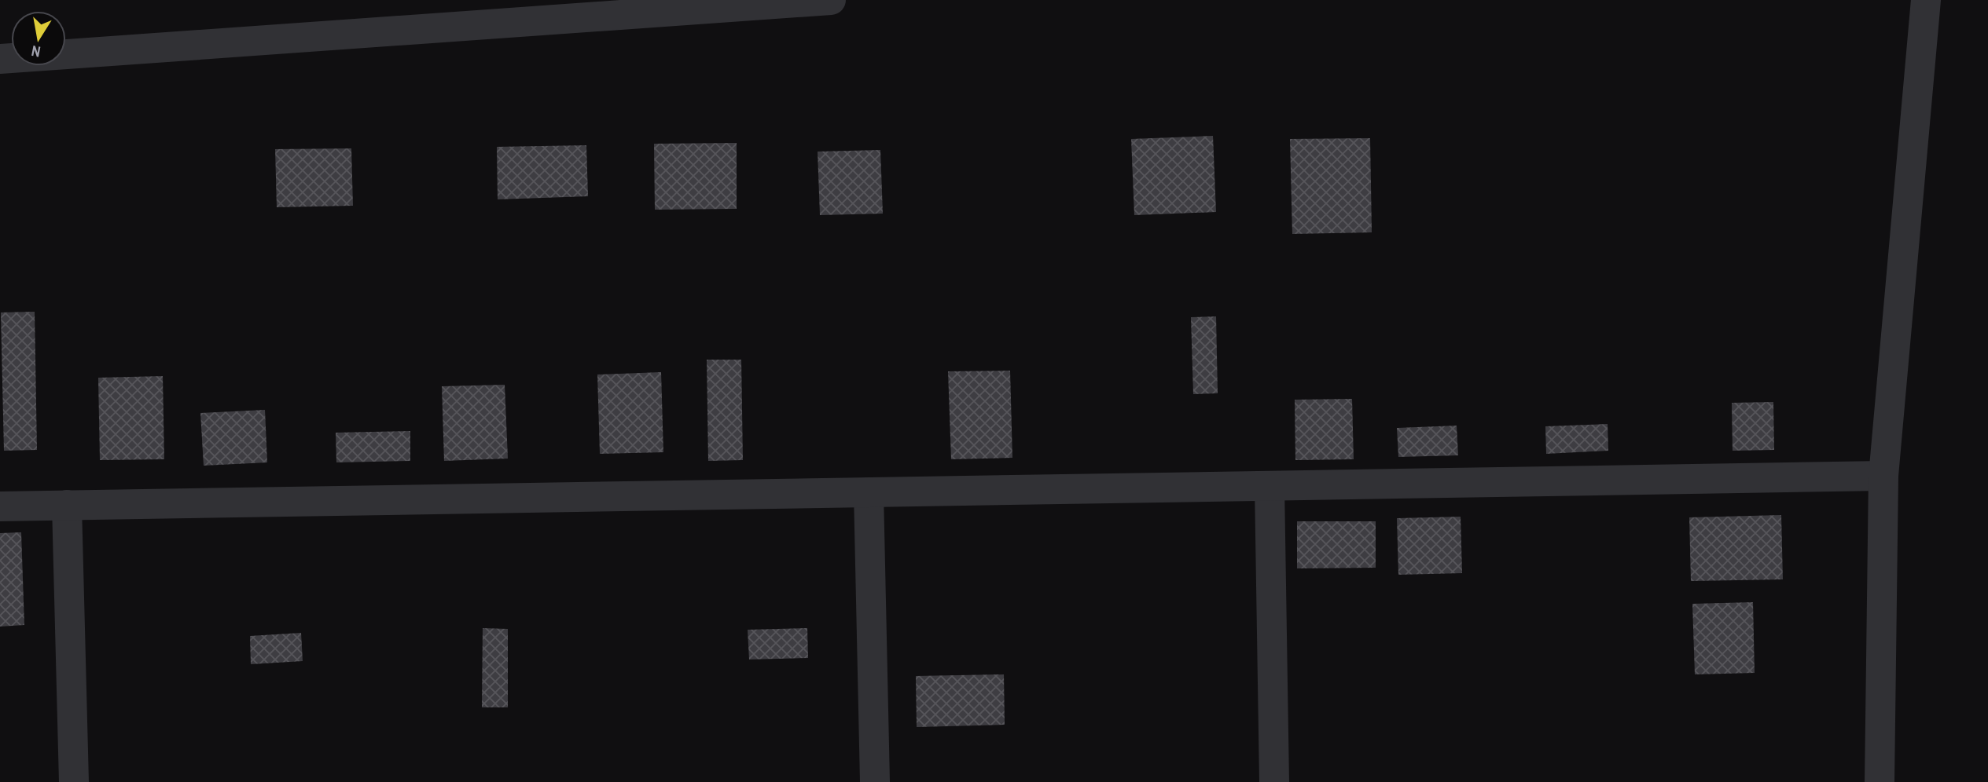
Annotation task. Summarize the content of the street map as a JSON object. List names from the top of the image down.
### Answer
{
  "north": "bottom"
}
